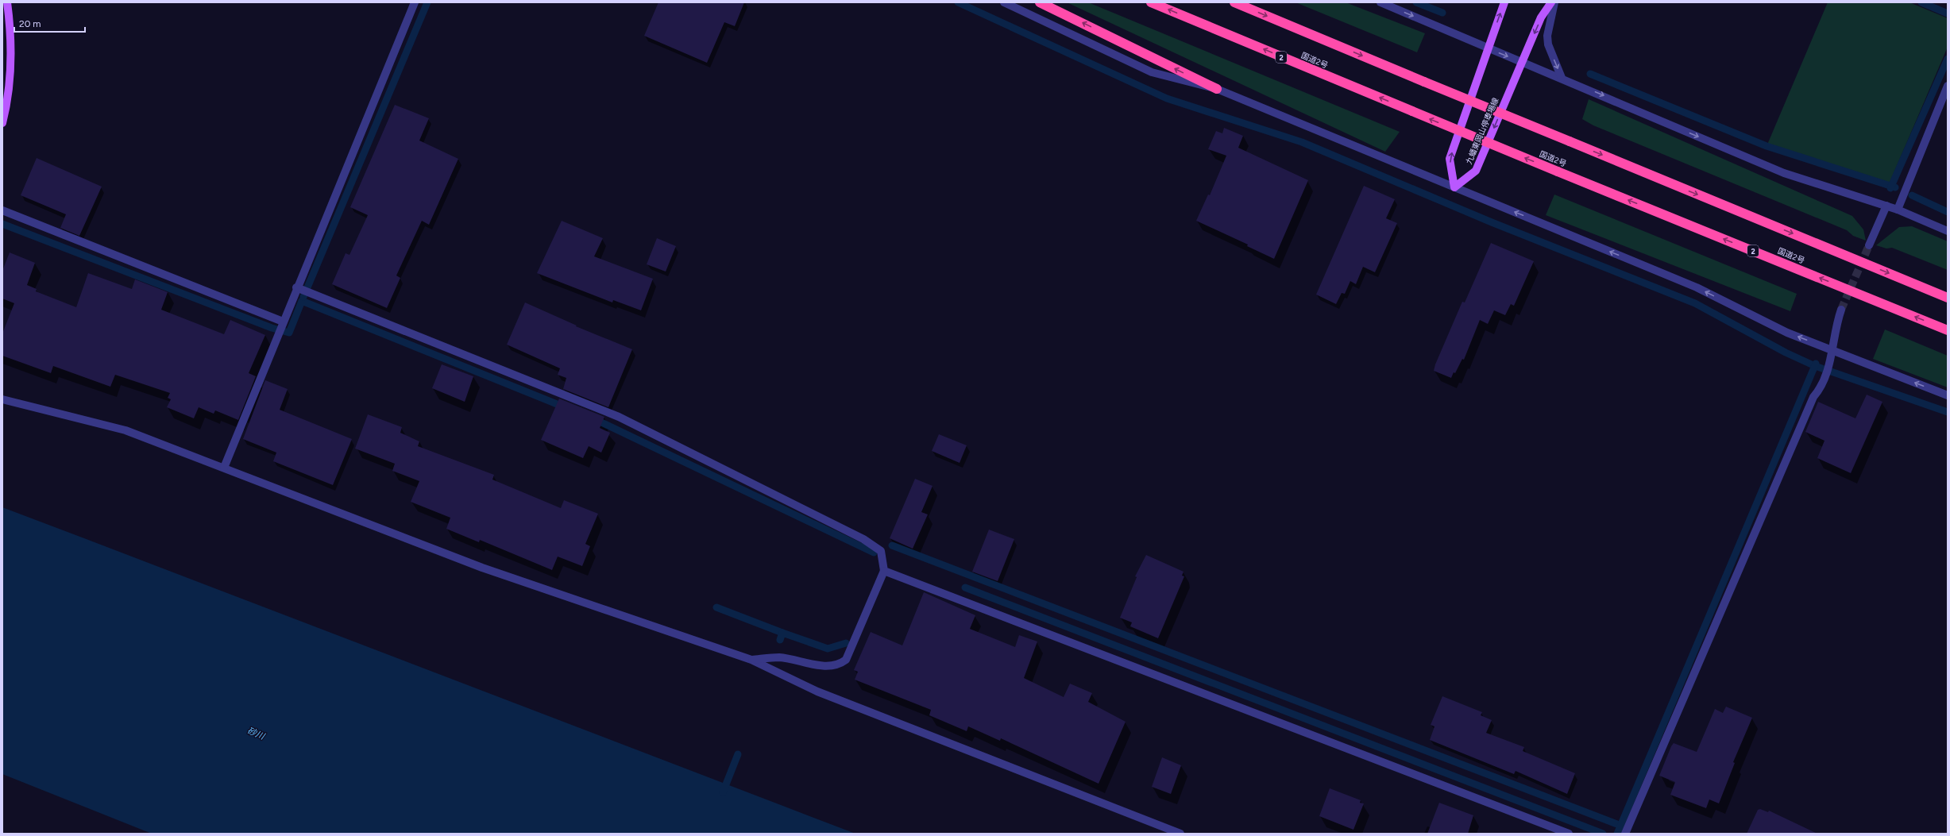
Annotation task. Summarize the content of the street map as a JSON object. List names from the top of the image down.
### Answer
{
  "streets": {
    "highway": ["2", "国道2号"],
    "main road": ["九蟠東岡山停車場線"]
  },
  "water": ["砂川"],
  "scale_bar": "20 m"
}
